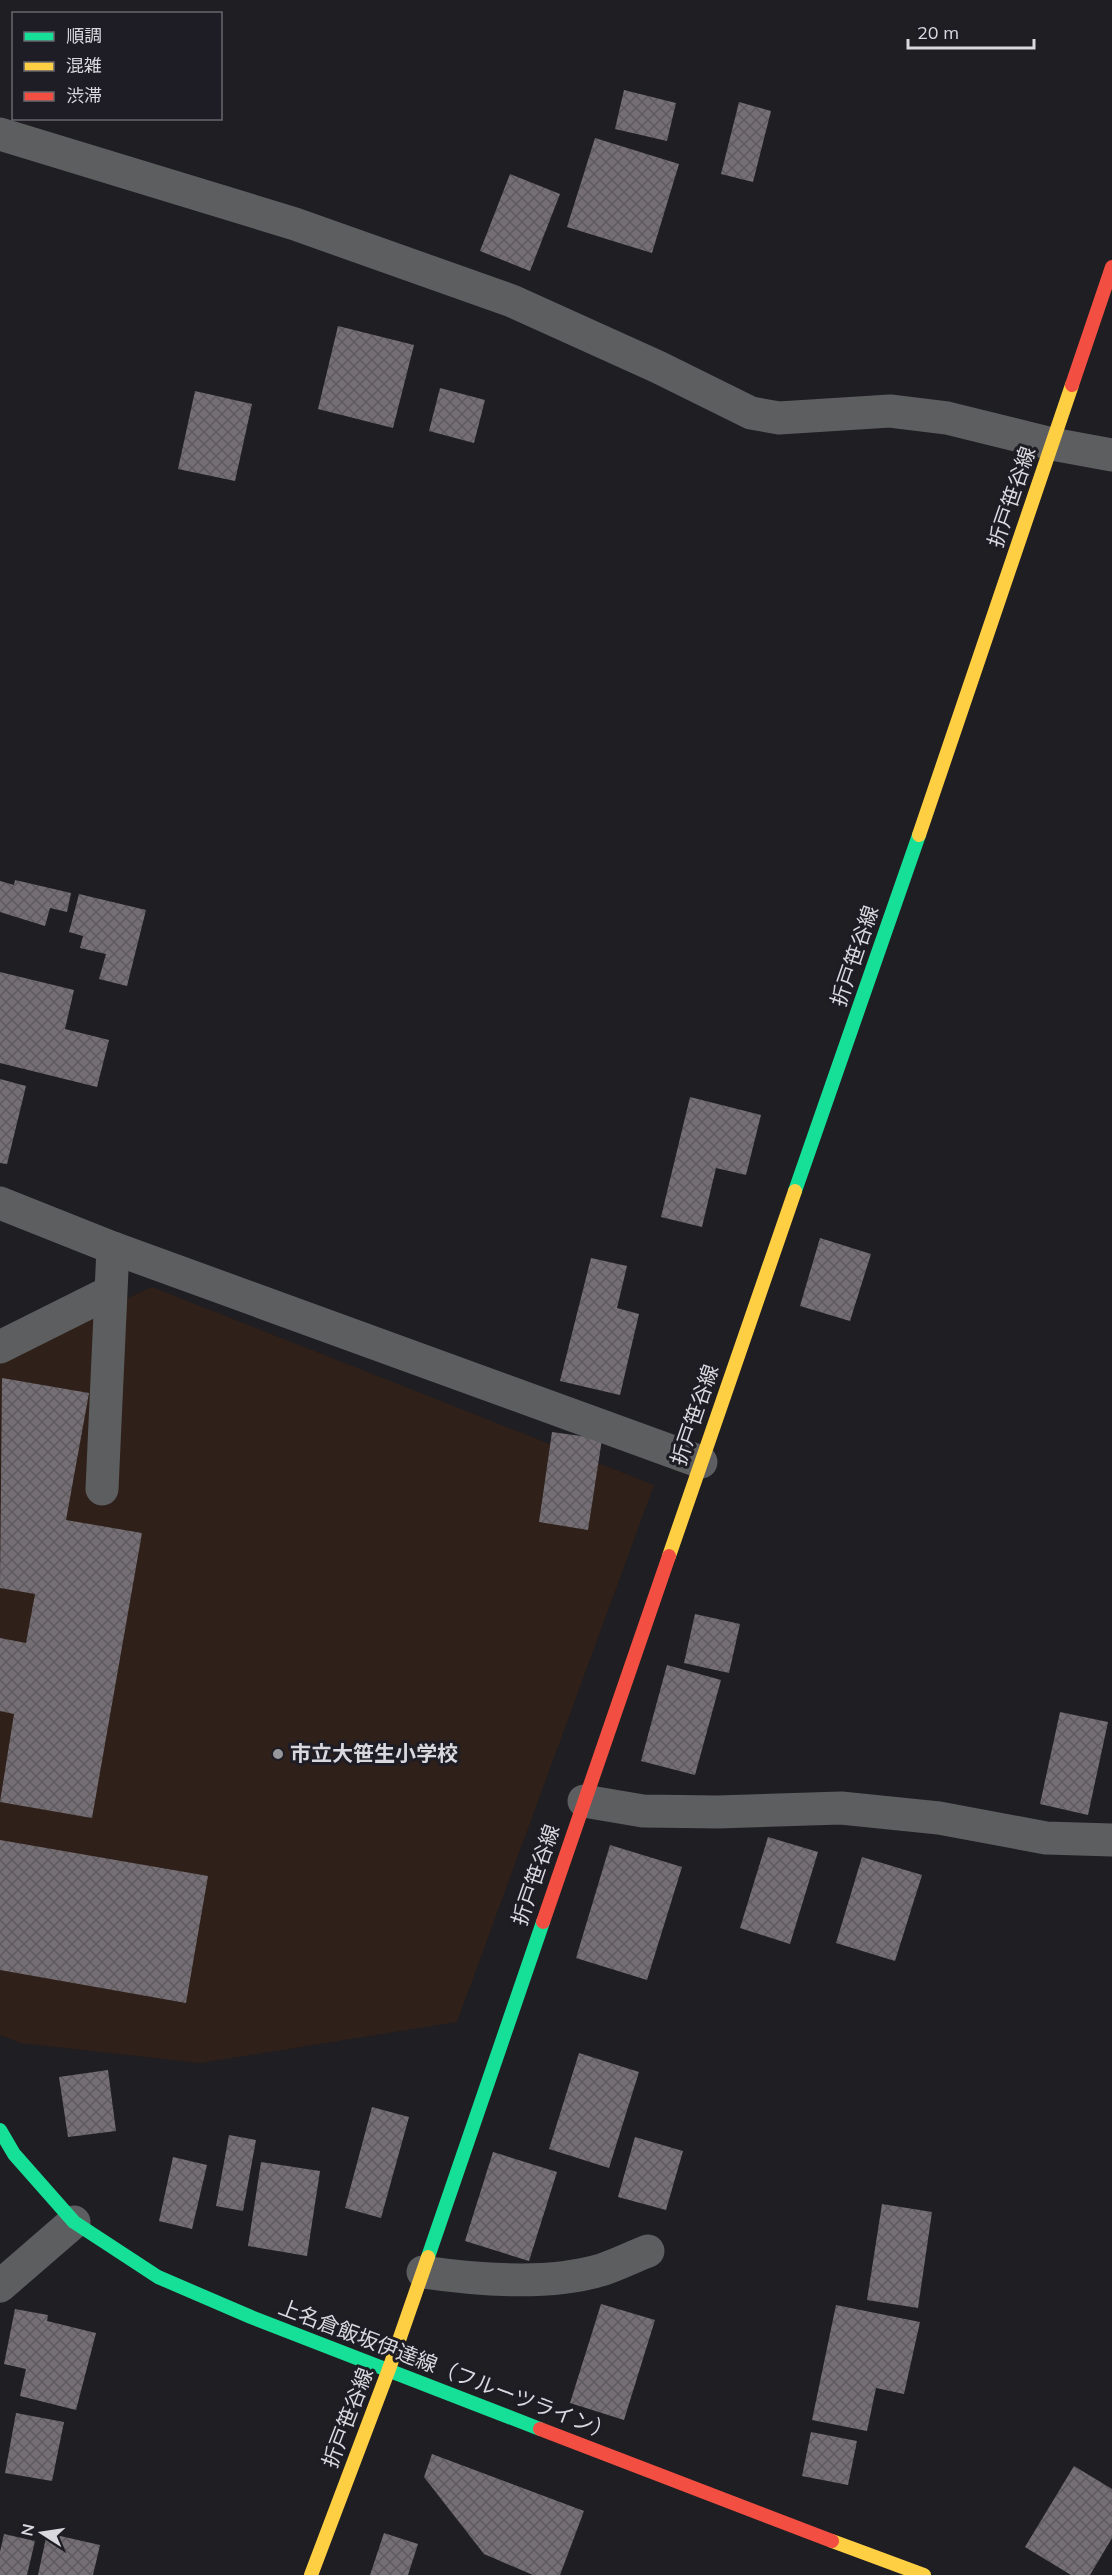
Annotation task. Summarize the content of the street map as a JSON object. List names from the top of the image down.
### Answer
{
  "streets": {
    "main road": ["折戸笹谷線", "上名倉飯坂伊達線（フルーツライン）"]
  },
  "crossings": [
    ["折戸笹谷線", "上名倉飯坂伊達線（フルーツライン）"]
  ],
  "places": ["市立大笹生小学校"],
  "legend": ["順調", "混雑", "渋滞"],
  "scale_bar": "20 m",
  "north": "left"
}
